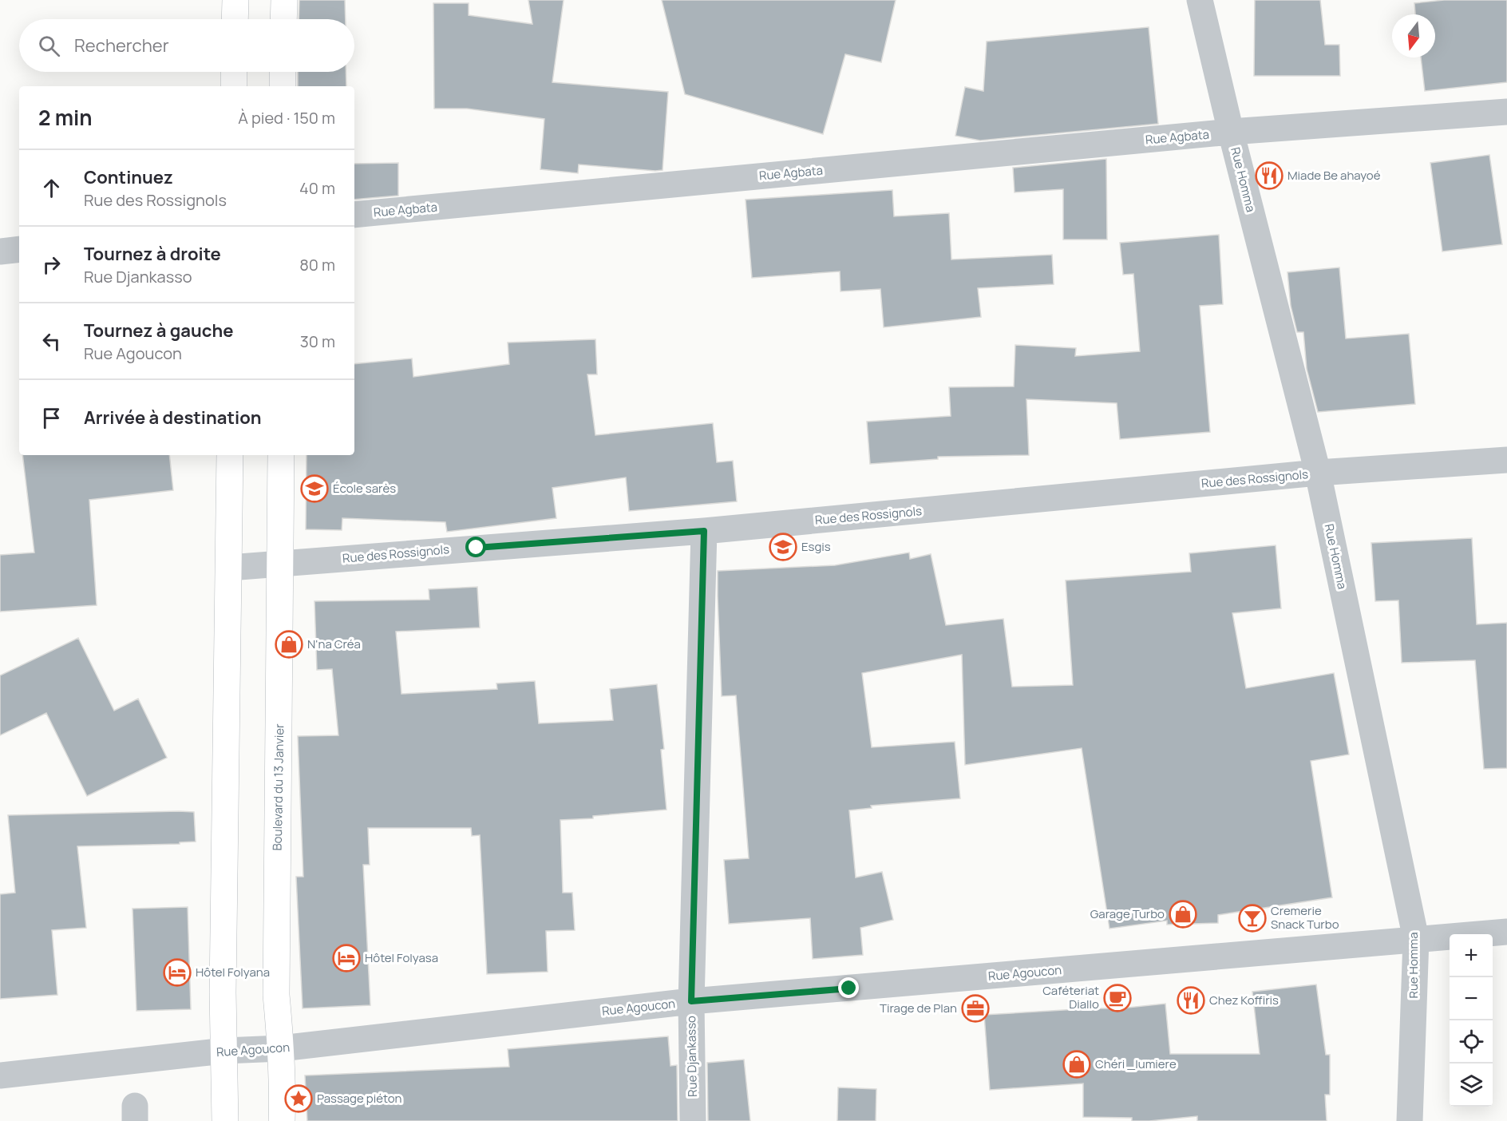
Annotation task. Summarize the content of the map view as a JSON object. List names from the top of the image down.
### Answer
{
  "streets": {
    "highway": ["Boulevard du 13 Janvier"],
    "street": [
      "Rue Agbata",
      "Rue Homma",
      "Rue des Rossignols",
      "Rue Agoucon",
      "Rue Djankasso"
    ]
  },
  "crossings": [
    ["Rue Agbata", "Rue Homma"],
    ["Rue Homma", "Rue des Rossignols"],
    ["Rue Homma", "Rue Agoucon"],
    ["Rue des Rossignols", "Boulevard du 13 Janvier"],
    ["Rue des Rossignols", "Rue Djankasso"],
    ["Boulevard du 13 Janvier", "Rue Agoucon"],
    ["Rue Agoucon", "Rue Djankasso"]
  ],
  "places": {
    "restaurant": ["Miade Be ahayoé", "Chez Koffiris"],
    "school or university": ["École sarès", "Esgis"],
    "shop": ["N'na Créa", "Garage Turbo", "Chéri _lumiere"],
    "bar": ["Cremerie Snack Turbo"],
    "hotel": ["Hôtel Folyasa", "Hôtel Folyana"],
    "cafe": ["Caféteriat Diallo"],
    "office": ["Tirage de Plan"],
    "place": ["Passage piéton"]
  },
  "north": "bottom",
  "page": {
    "search": "Rechercher",
    "heading": ["2 min", "À pied · 150 m"],
    "list": [
      ["Continuez", "Rue des Rossignols", "40 m"],
      ["Tournez à droite", "Rue Djankasso", "80 m"],
      ["Tournez à gauche", "Rue Agoucon", "30 m"],
      "Arrivée à destination"
    ],
    "map_buttons": ["+", "−"]
  }
}
